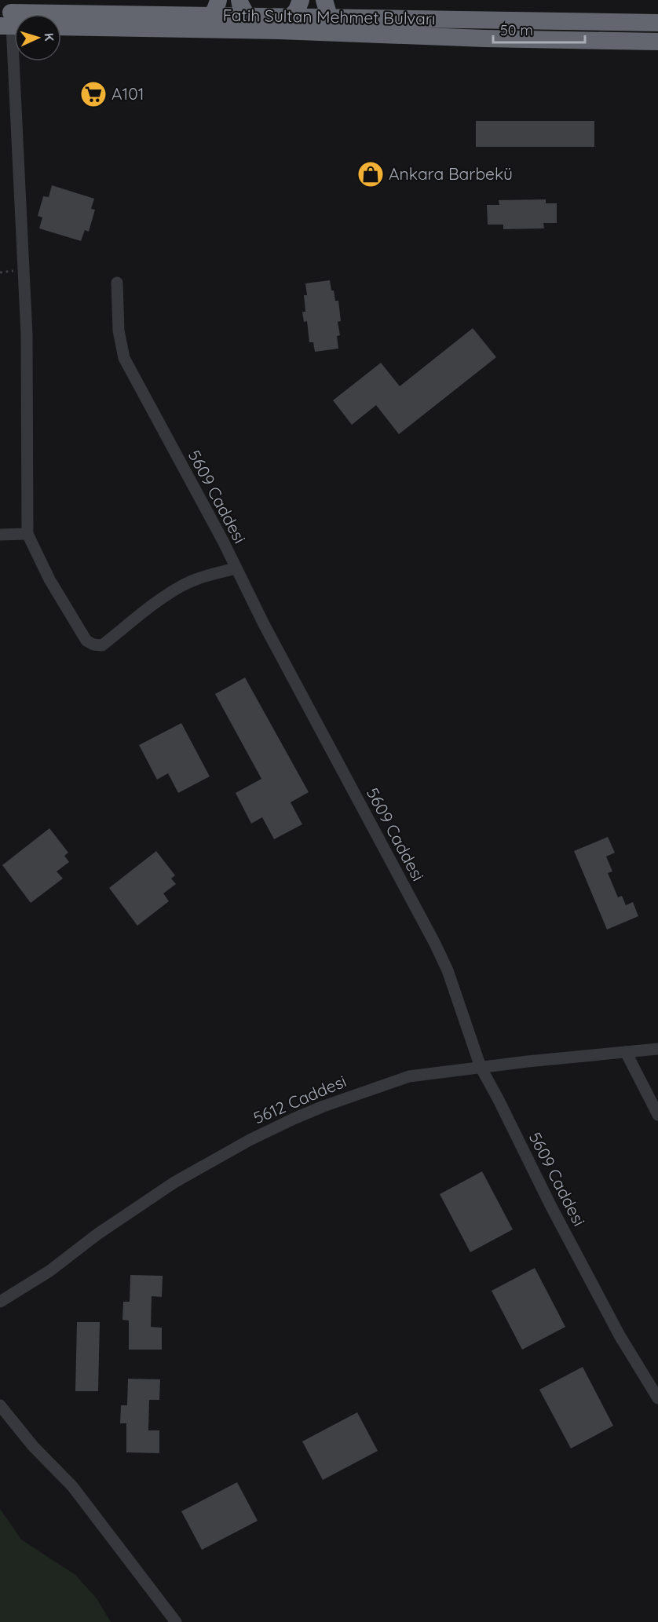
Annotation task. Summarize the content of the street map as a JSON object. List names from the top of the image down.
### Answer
{
  "streets": {
    "highway": ["Fatih Sultan Mehmet Bulvarı"],
    "street": ["5609 Caddesi", "5612 Caddesi"]
  },
  "crossings": [
    ["5609 Caddesi", "5612 Caddesi"]
  ],
  "places": {
    "supermarket": ["A101"],
    "shop": ["Ankara Barbekü"]
  },
  "scale_bar": "50 m",
  "north": "right"
}
